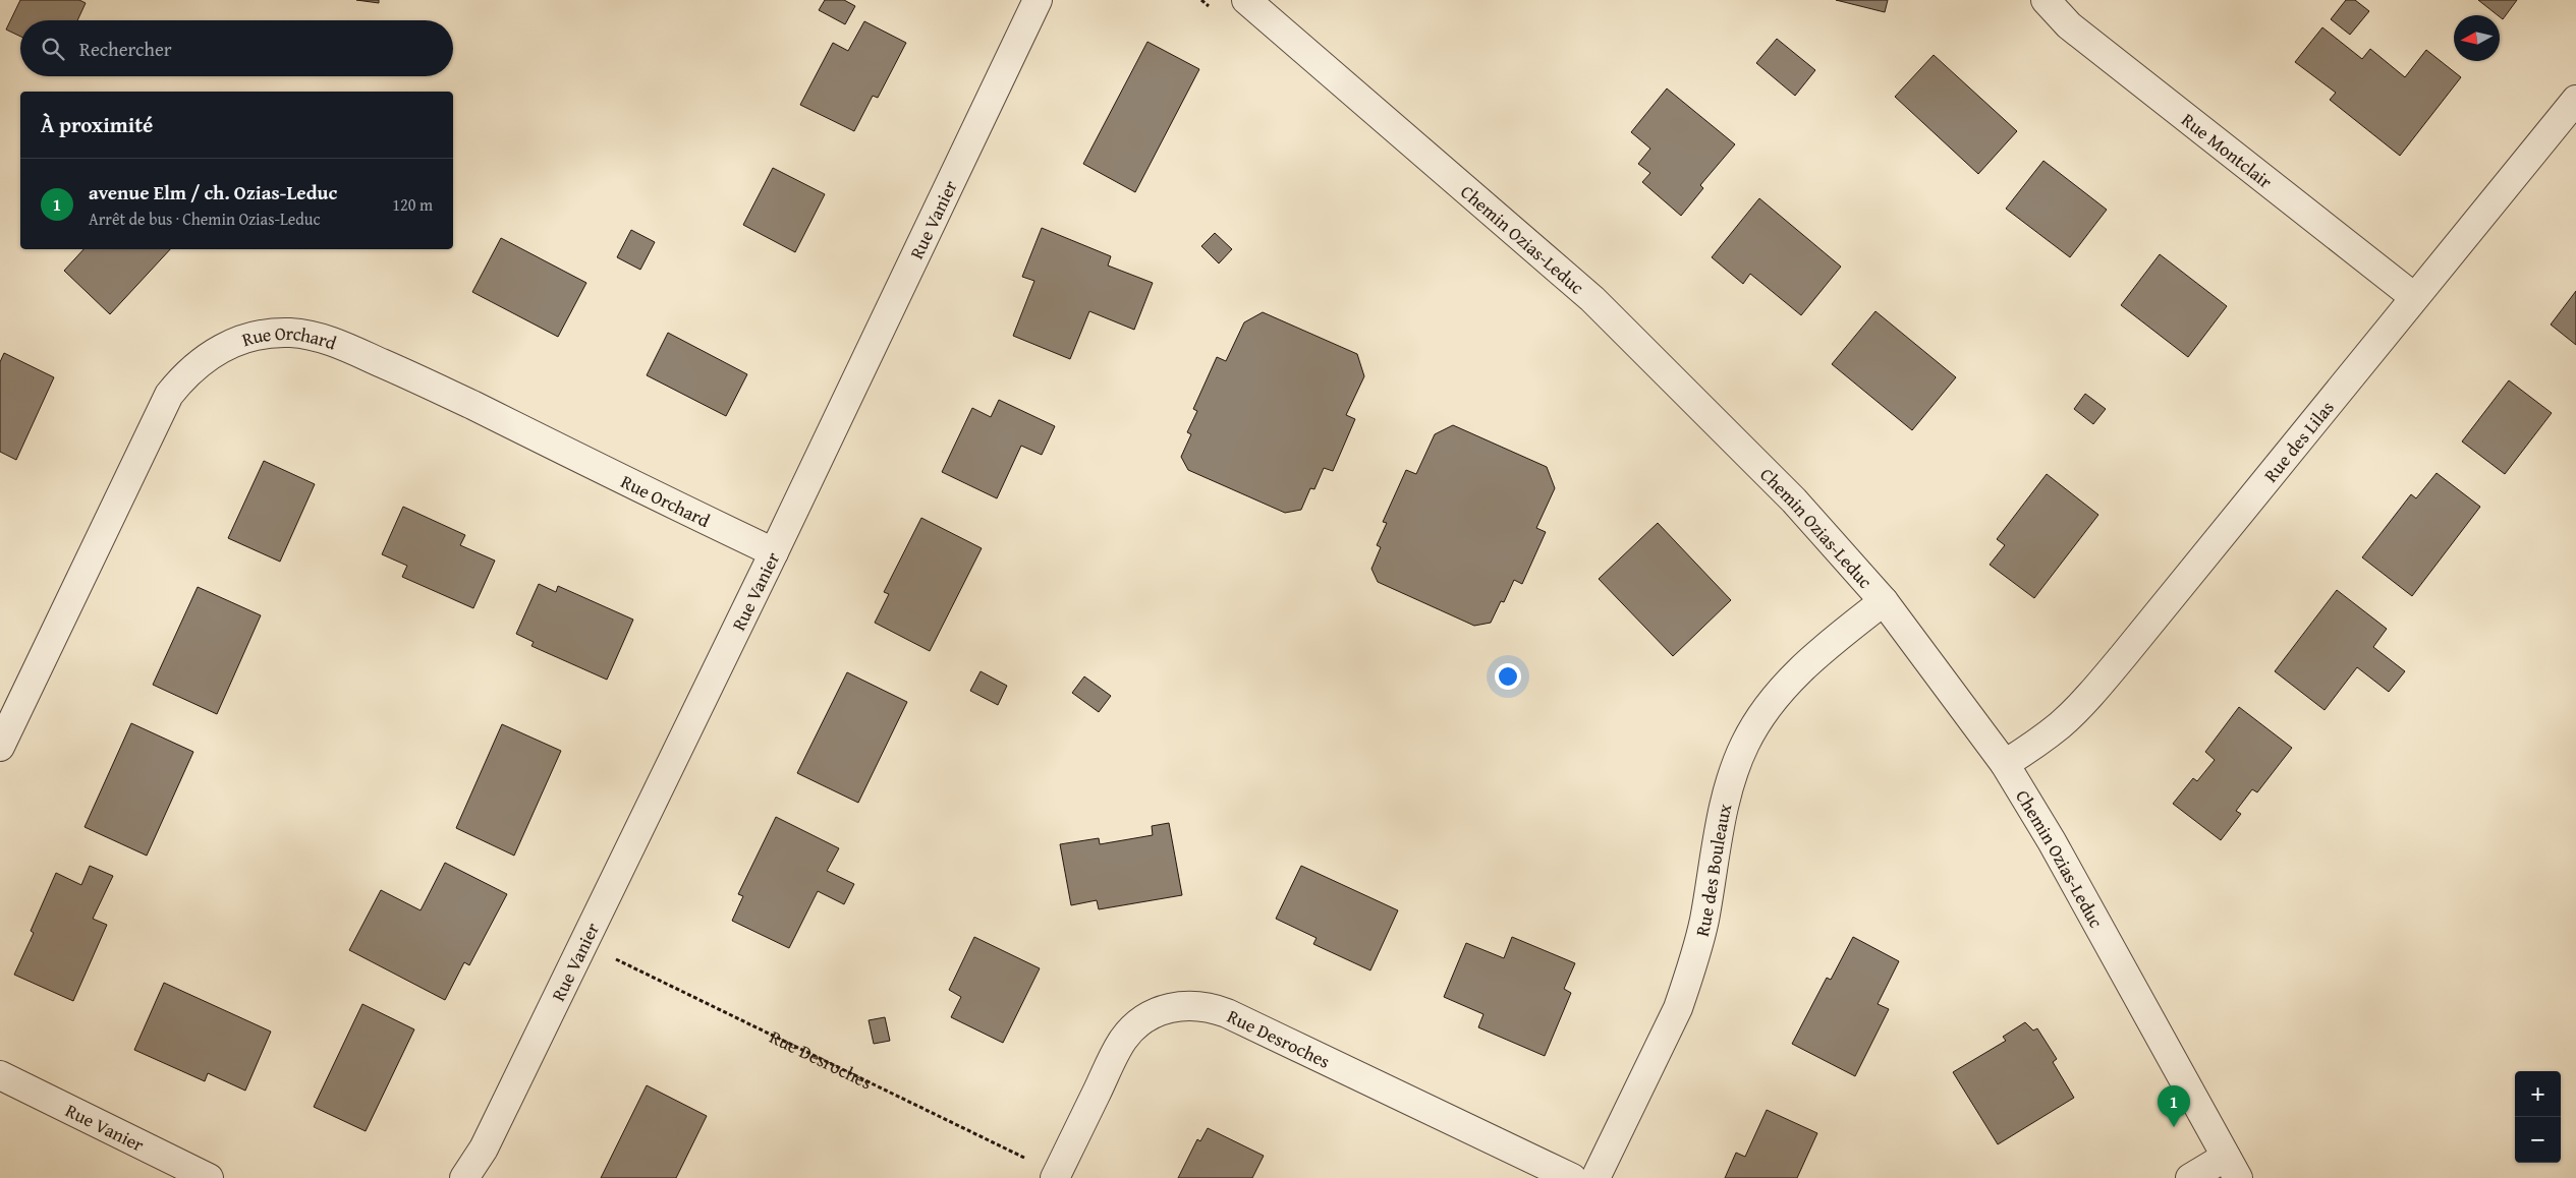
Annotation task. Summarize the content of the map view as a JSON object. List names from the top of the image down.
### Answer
{
  "streets": {
    "street": [
      "Rue Montclair",
      "Rue Vanier",
      "Chemin Ozias-Leduc",
      "Rue Orchard",
      "Rue des Lilas",
      "Rue des Bouleaux",
      "Rue Desroches"
    ]
  },
  "crossings": [
    ["Rue Montclair", "Rue des Lilas"],
    ["Rue Vanier", "Rue Orchard"],
    ["Rue Vanier", "Rue Desroches"],
    ["Chemin Ozias-Leduc", "Rue des Lilas"],
    ["Chemin Ozias-Leduc", "Rue des Bouleaux"]
  ],
  "north": "left",
  "page": {
    "search": "Rechercher",
    "heading": "À proximité",
    "list": [
      {
        "mark": "1",
        "name": "avenue Elm / ch. Ozias-Leduc",
        "note": "Arrêt de bus · Chemin Ozias-Leduc",
        "value": "120 m"
      }
    ],
    "map_buttons": ["+", "−"],
    "pins": "1"
  }
}
